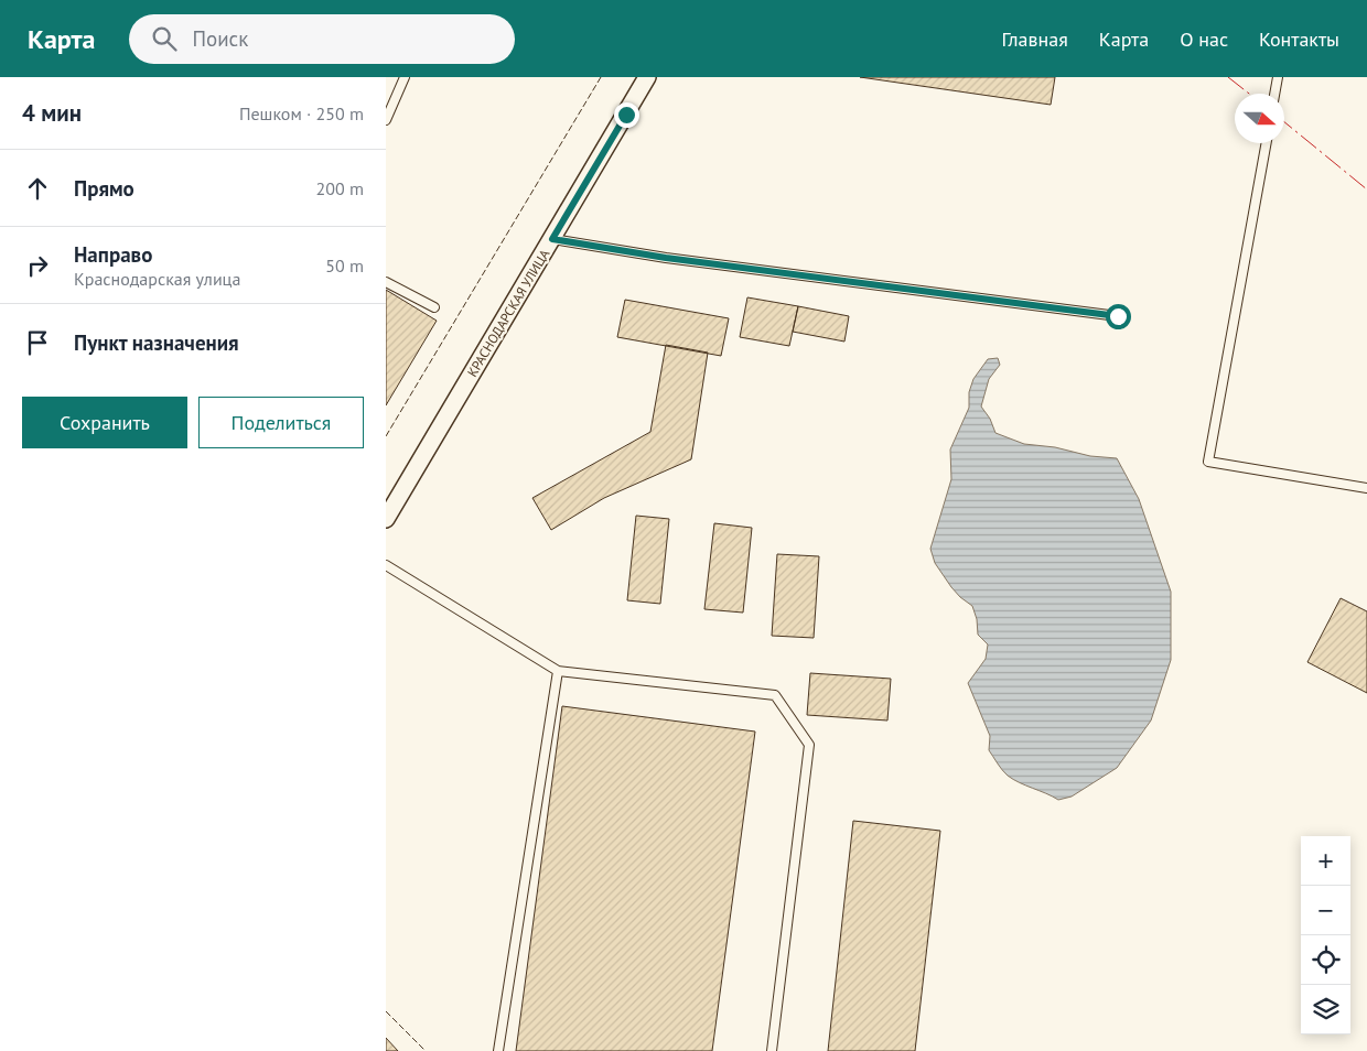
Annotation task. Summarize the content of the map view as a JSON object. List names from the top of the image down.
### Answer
{
  "streets": {
    "street": ["КРАСНОДАРСКАЯ УЛИЦА"]
  },
  "north": "right",
  "page": {
    "header": "Карта",
    "search": "Поиск",
    "nav": [
      "Главная",
      "Карта",
      "О нас",
      "Контакты"
    ],
    "heading": ["4 мин", "Пешком · 250 m"],
    "list": [
      ["Прямо", "200 m"],
      ["Направо", "Краснодарская улица", "50 m"],
      "Пункт назначения"
    ],
    "buttons": ["Сохранить", "Поделиться"],
    "map_buttons": ["+", "−"]
  }
}
